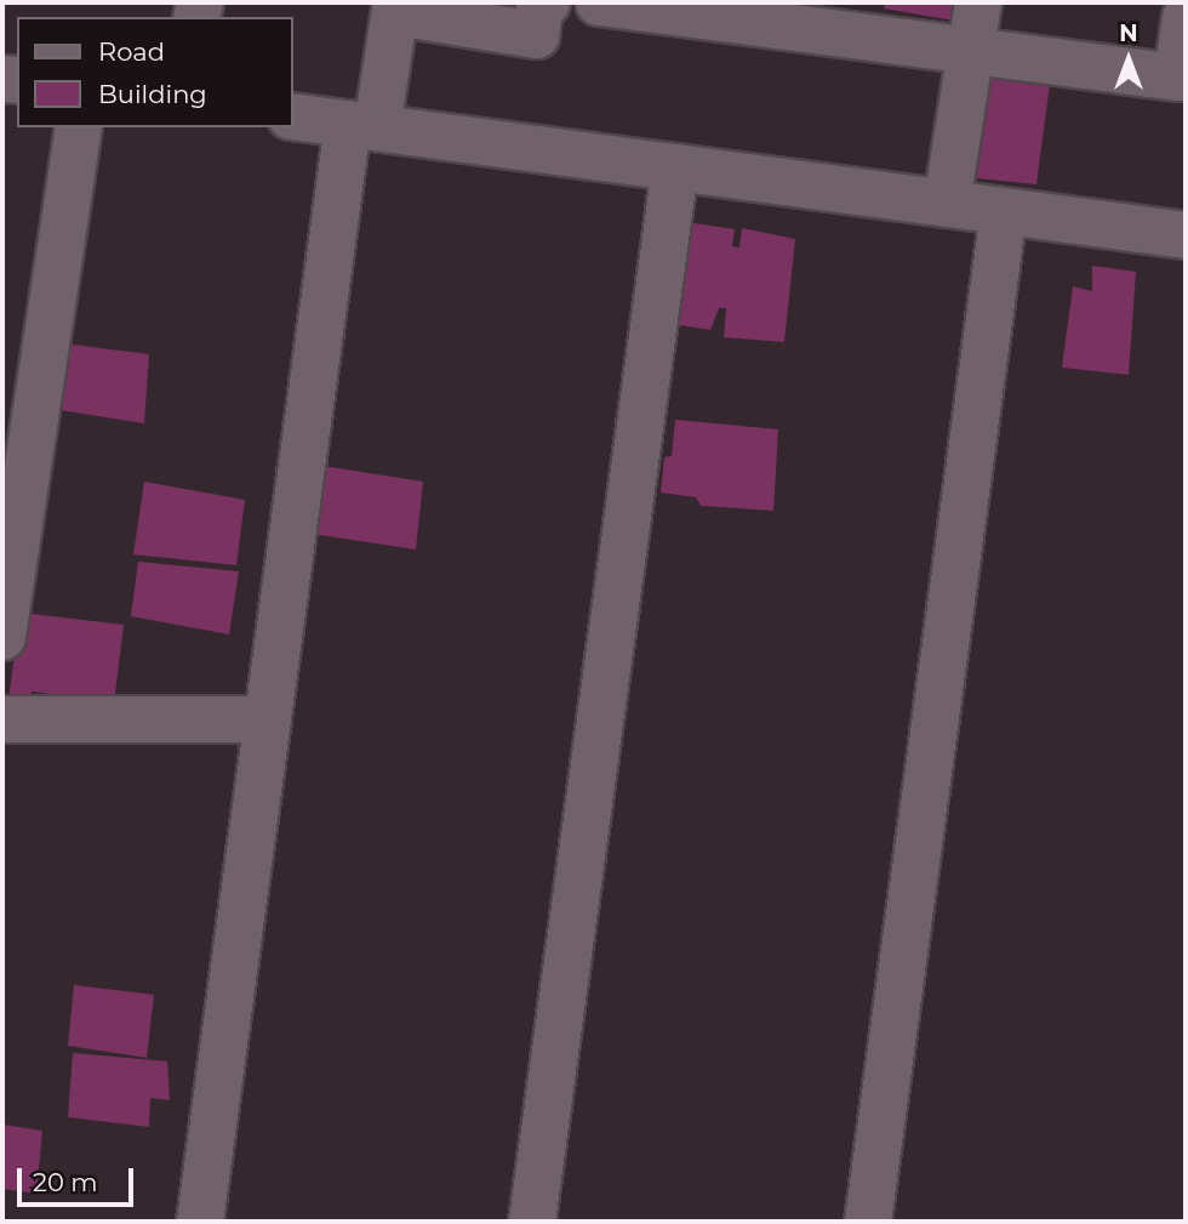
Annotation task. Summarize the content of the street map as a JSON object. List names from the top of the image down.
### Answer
{
  "legend": ["Road", "Building"],
  "scale_bar": "20 m",
  "north": "top"
}
